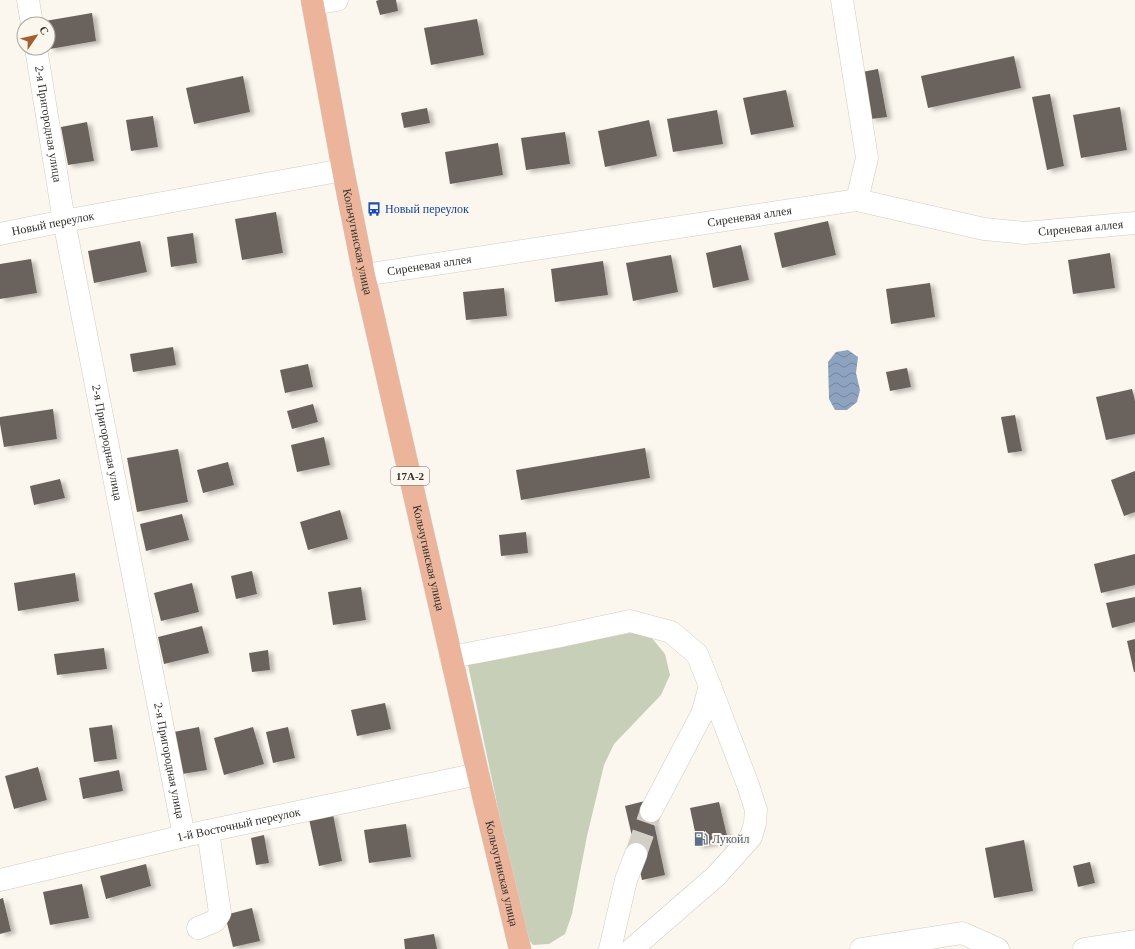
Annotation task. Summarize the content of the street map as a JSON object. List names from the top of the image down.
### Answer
{
  "streets": {
    "main road": ["Кольчугинская улица", "17А-2"],
    "street": [
      "2-я Пригородная улица",
      "Сиреневая аллея",
      "Новый переулок",
      "1-й Восточный переулок"
    ]
  },
  "crossings": [
    ["2-я Пригородная улица", "Новый переулок"],
    ["2-я Пригородная улица", "1-й Восточный переулок"],
    ["Сиреневая аллея", "Кольчугинская улица"],
    ["Новый переулок", "Кольчугинская улица"],
    ["Кольчугинская улица", "1-й Восточный переулок"]
  ],
  "places": {
    "bus stop": ["Новый переулок"],
    "fuel station": ["Лукойл"]
  },
  "north": "top right"
}
